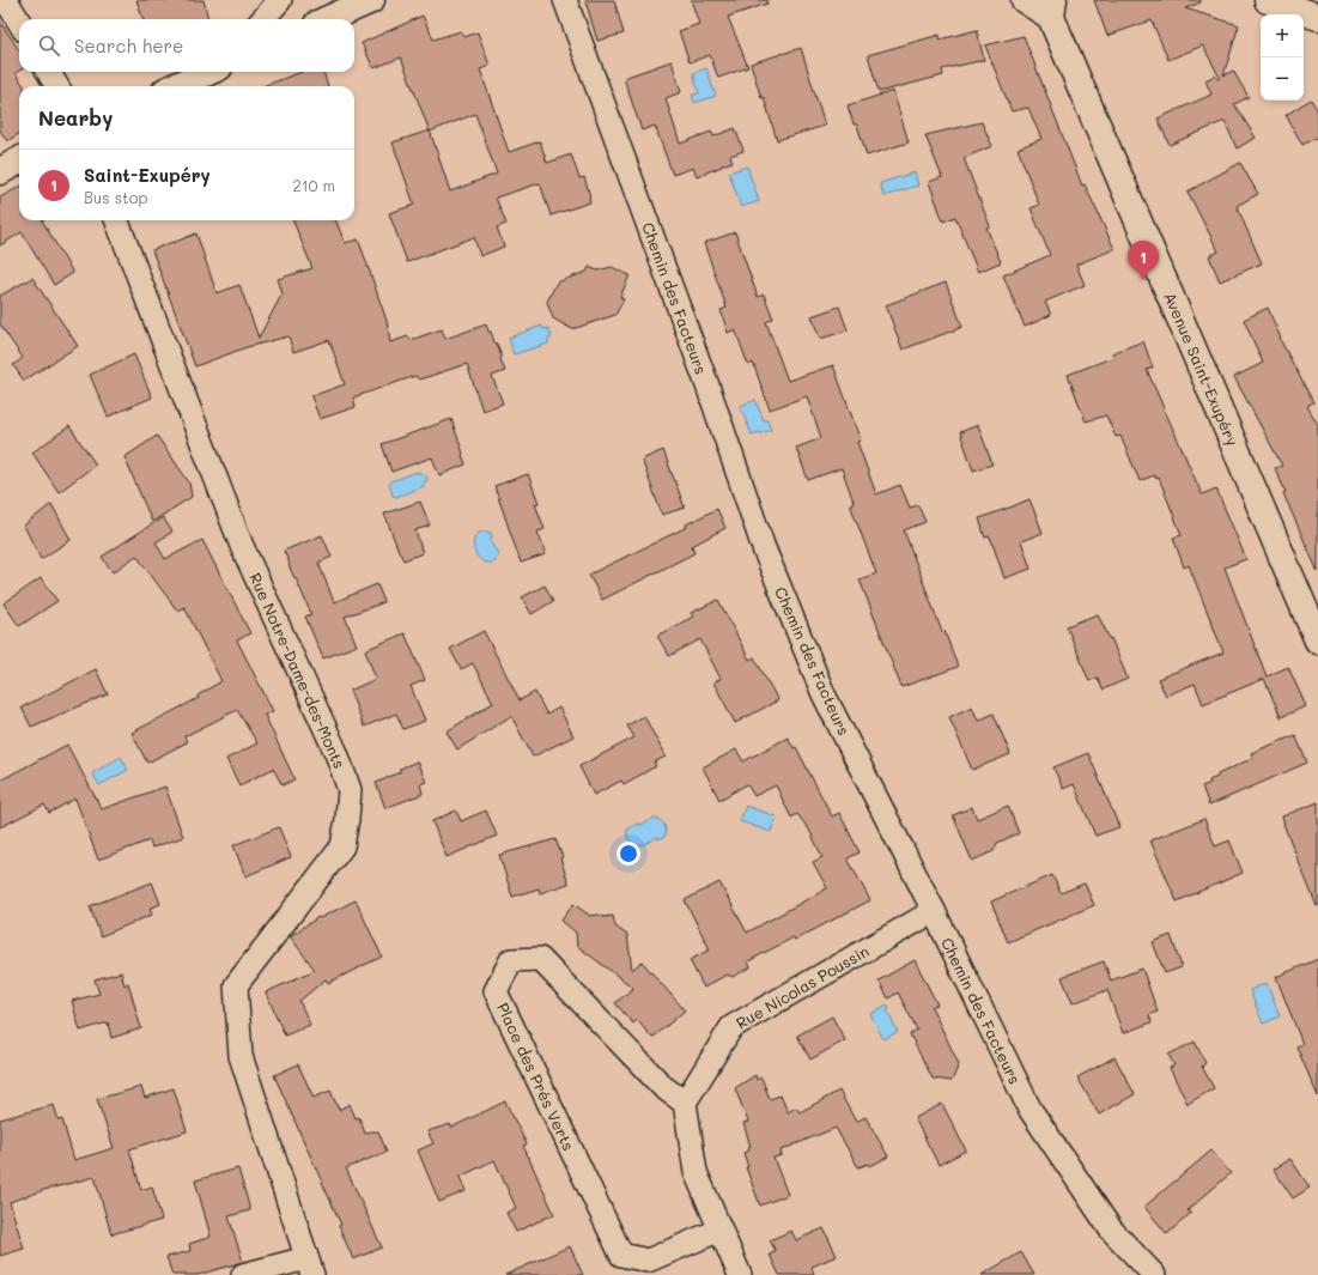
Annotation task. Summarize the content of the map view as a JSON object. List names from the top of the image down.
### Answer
{
  "streets": {
    "main road": ["Avenue Saint-Exupéry"],
    "street": [
      "Chemin des Facteurs",
      "Rue Notre-Dame-des-Monts",
      "Rue Nicolas Poussin",
      "Place des Prés Verts"
    ]
  },
  "crossings": [
    ["Chemin des Facteurs", "Rue Nicolas Poussin"],
    ["Rue Nicolas Poussin", "Place des Prés Verts"]
  ],
  "page": {
    "map_buttons": ["+", "−"],
    "search": "Search here",
    "heading": "Nearby",
    "list": [
      {
        "mark": "1",
        "name": "Saint-Exupéry",
        "note": "Bus stop",
        "value": "210 m"
      }
    ],
    "pins": "1"
  }
}
